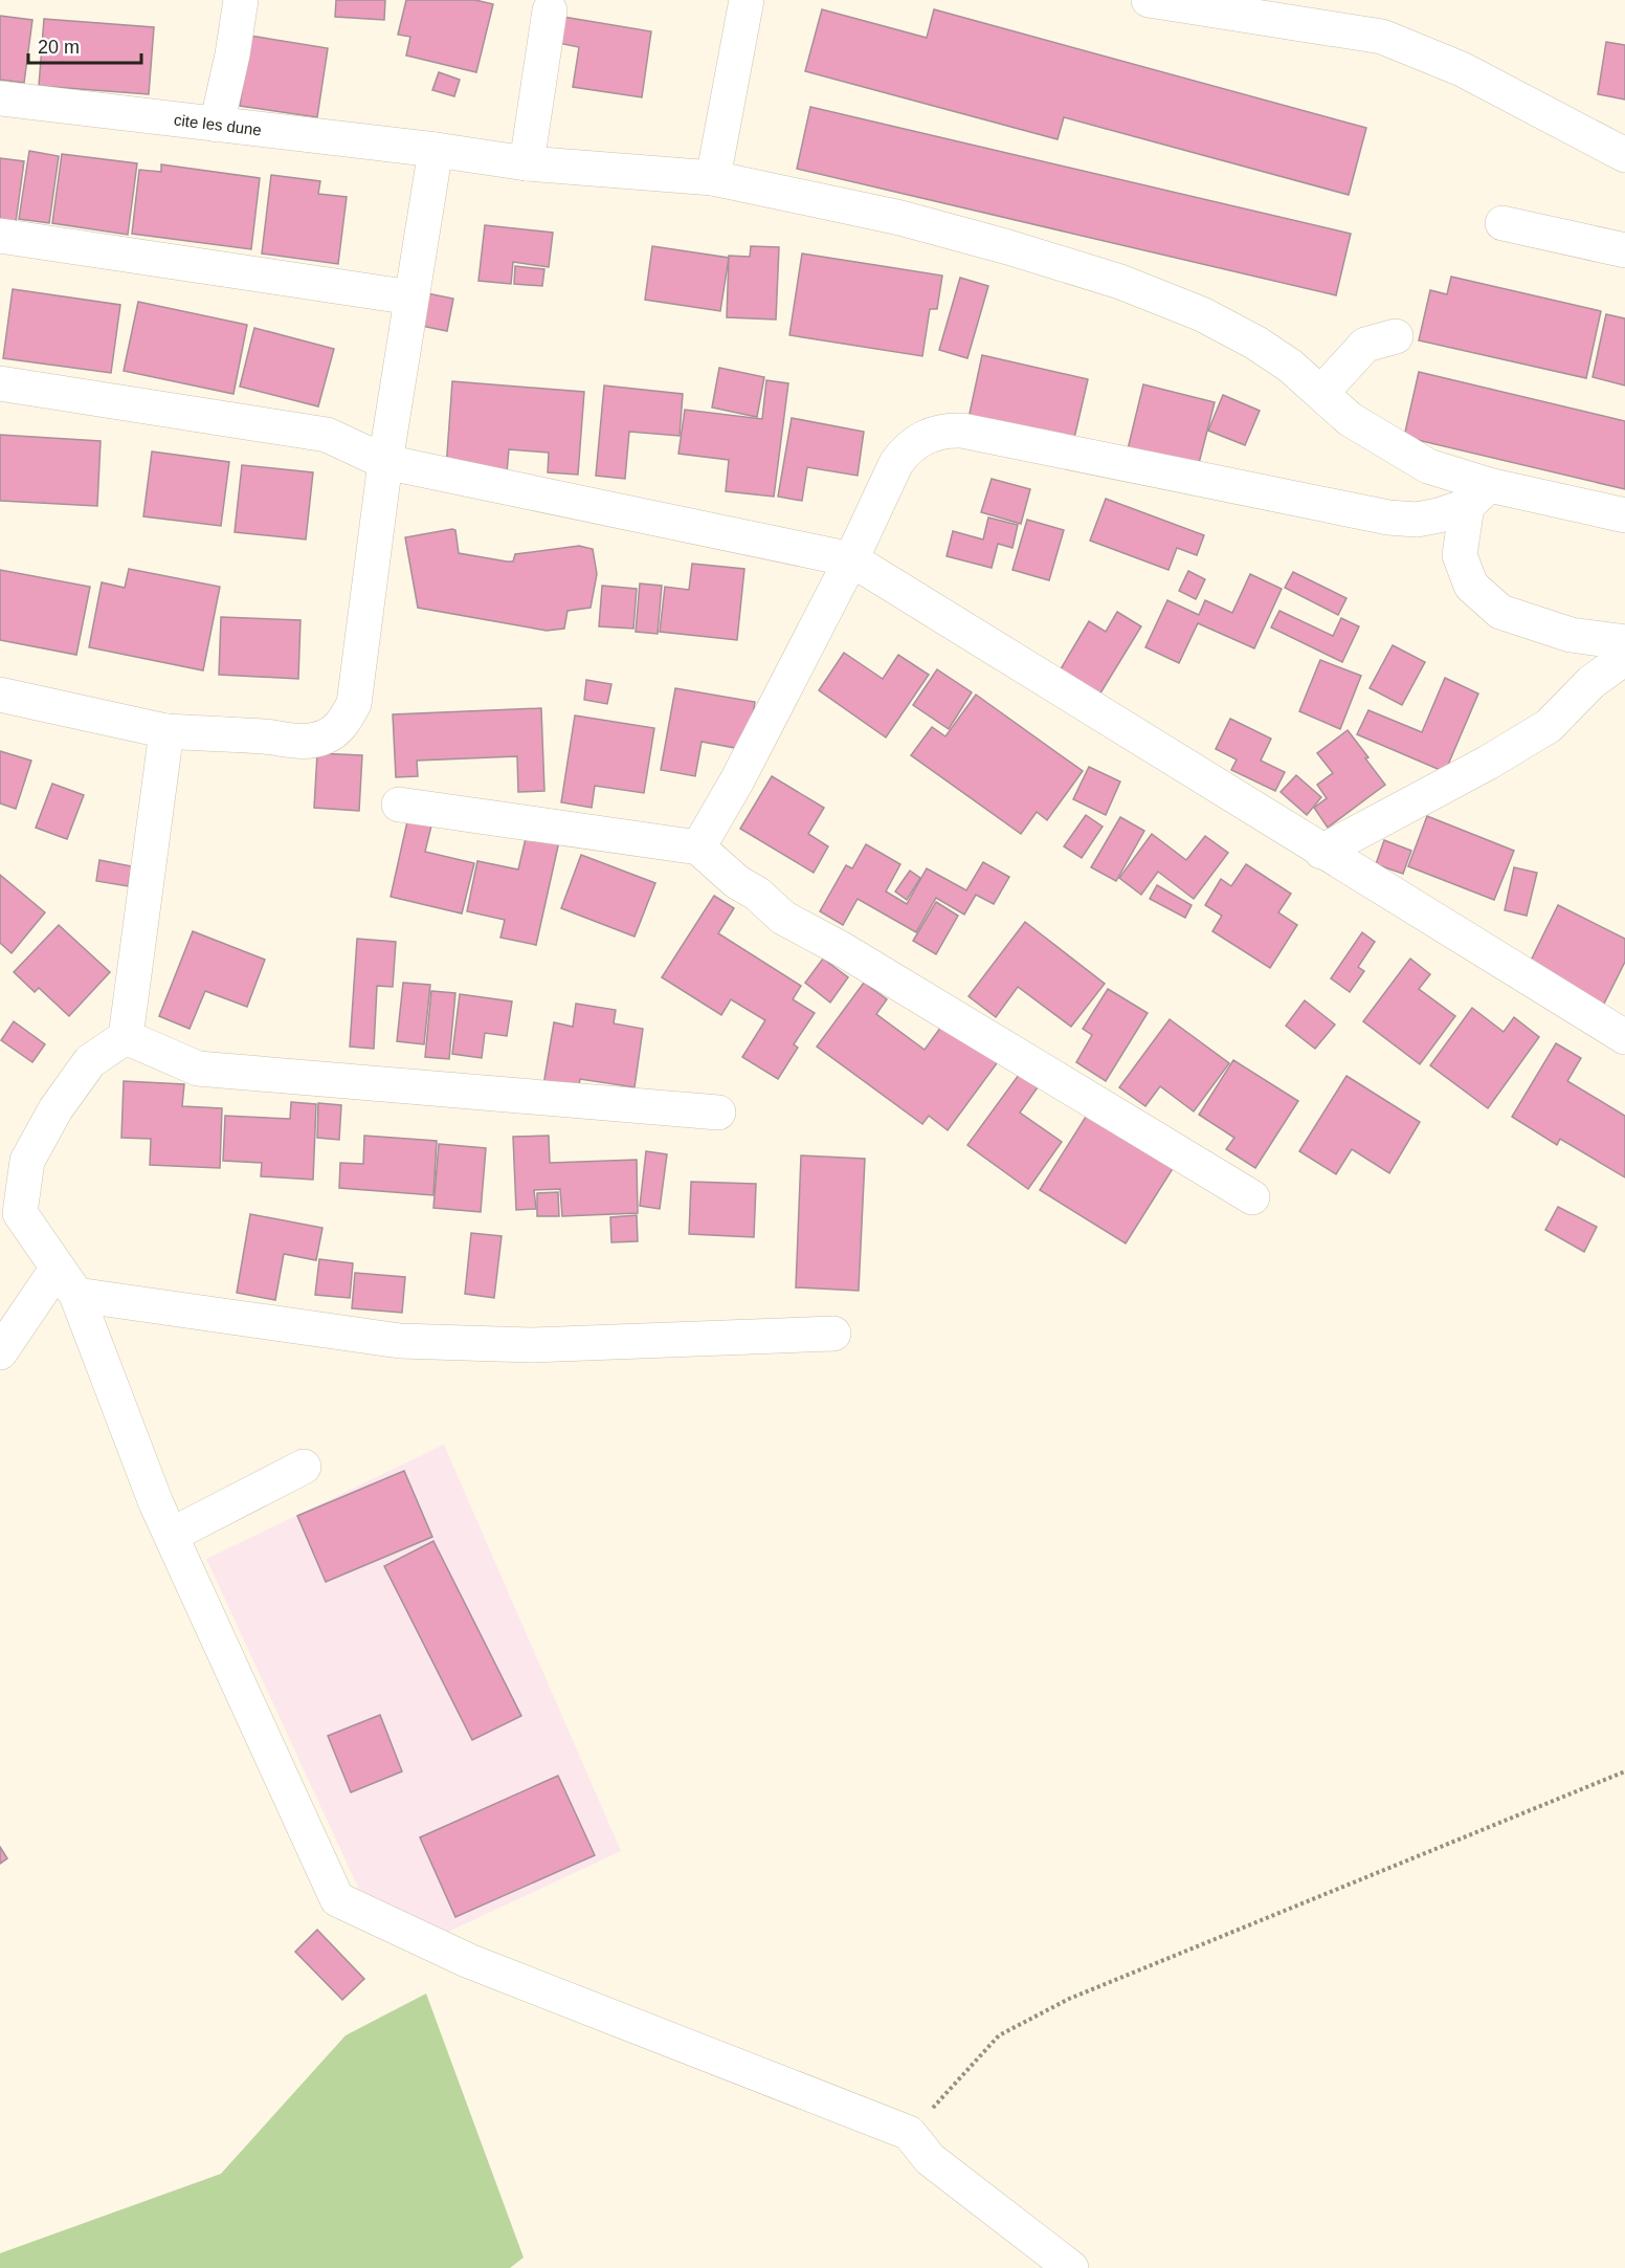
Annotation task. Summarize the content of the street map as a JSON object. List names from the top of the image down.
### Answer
{
  "streets": {
    "street": ["cite les dune"]
  },
  "scale_bar": "20 m"
}
